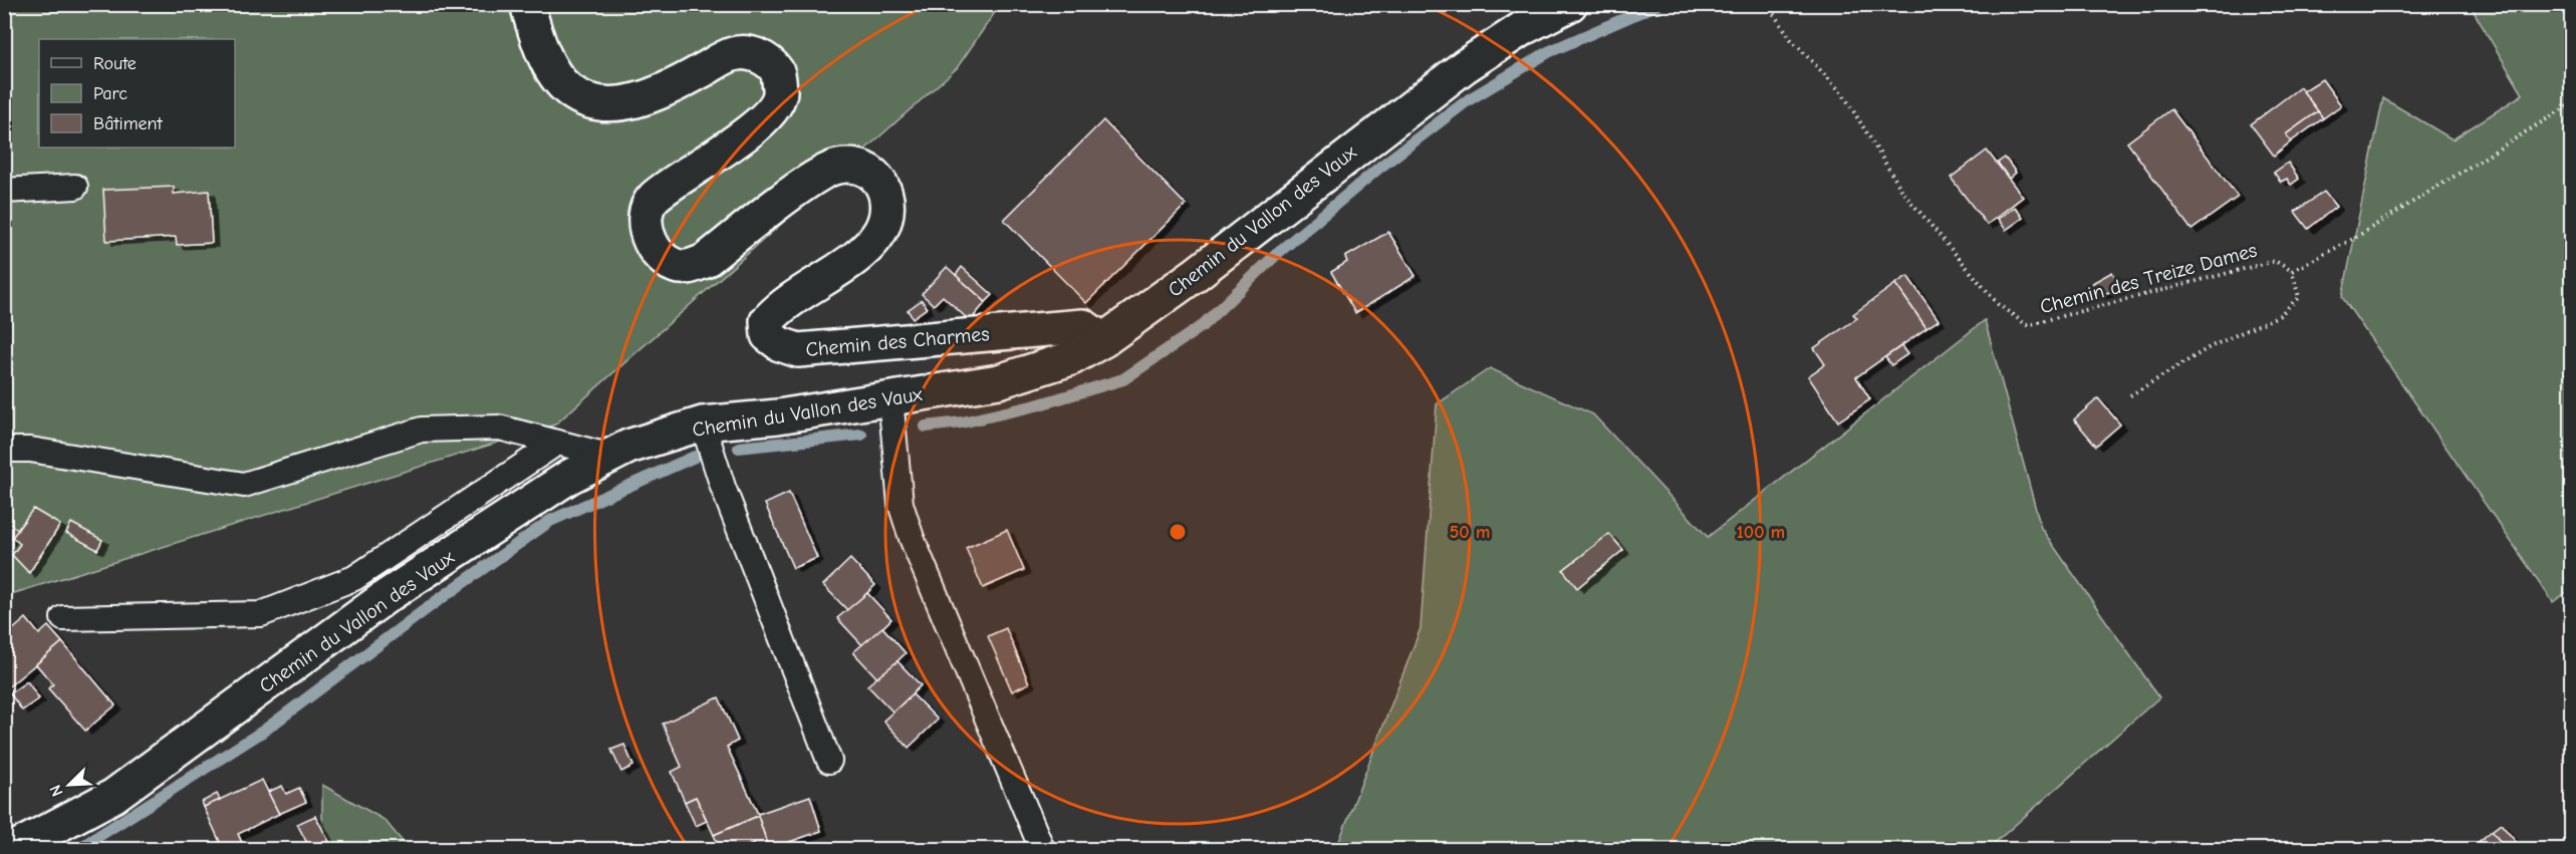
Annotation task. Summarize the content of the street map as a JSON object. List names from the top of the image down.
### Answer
{
  "streets": {
    "street": ["Chemin du Vallon des Vaux", "Chemin des Charmes"],
    "path": ["Chemin des Treize Dames"]
  },
  "crossings": [
    ["Chemin du Vallon des Vaux", "Chemin des Charmes"]
  ],
  "legend": ["Route", "Parc", "Bâtiment"],
  "north": "bottom left",
  "rings": ["50 m", "100 m"]
}
